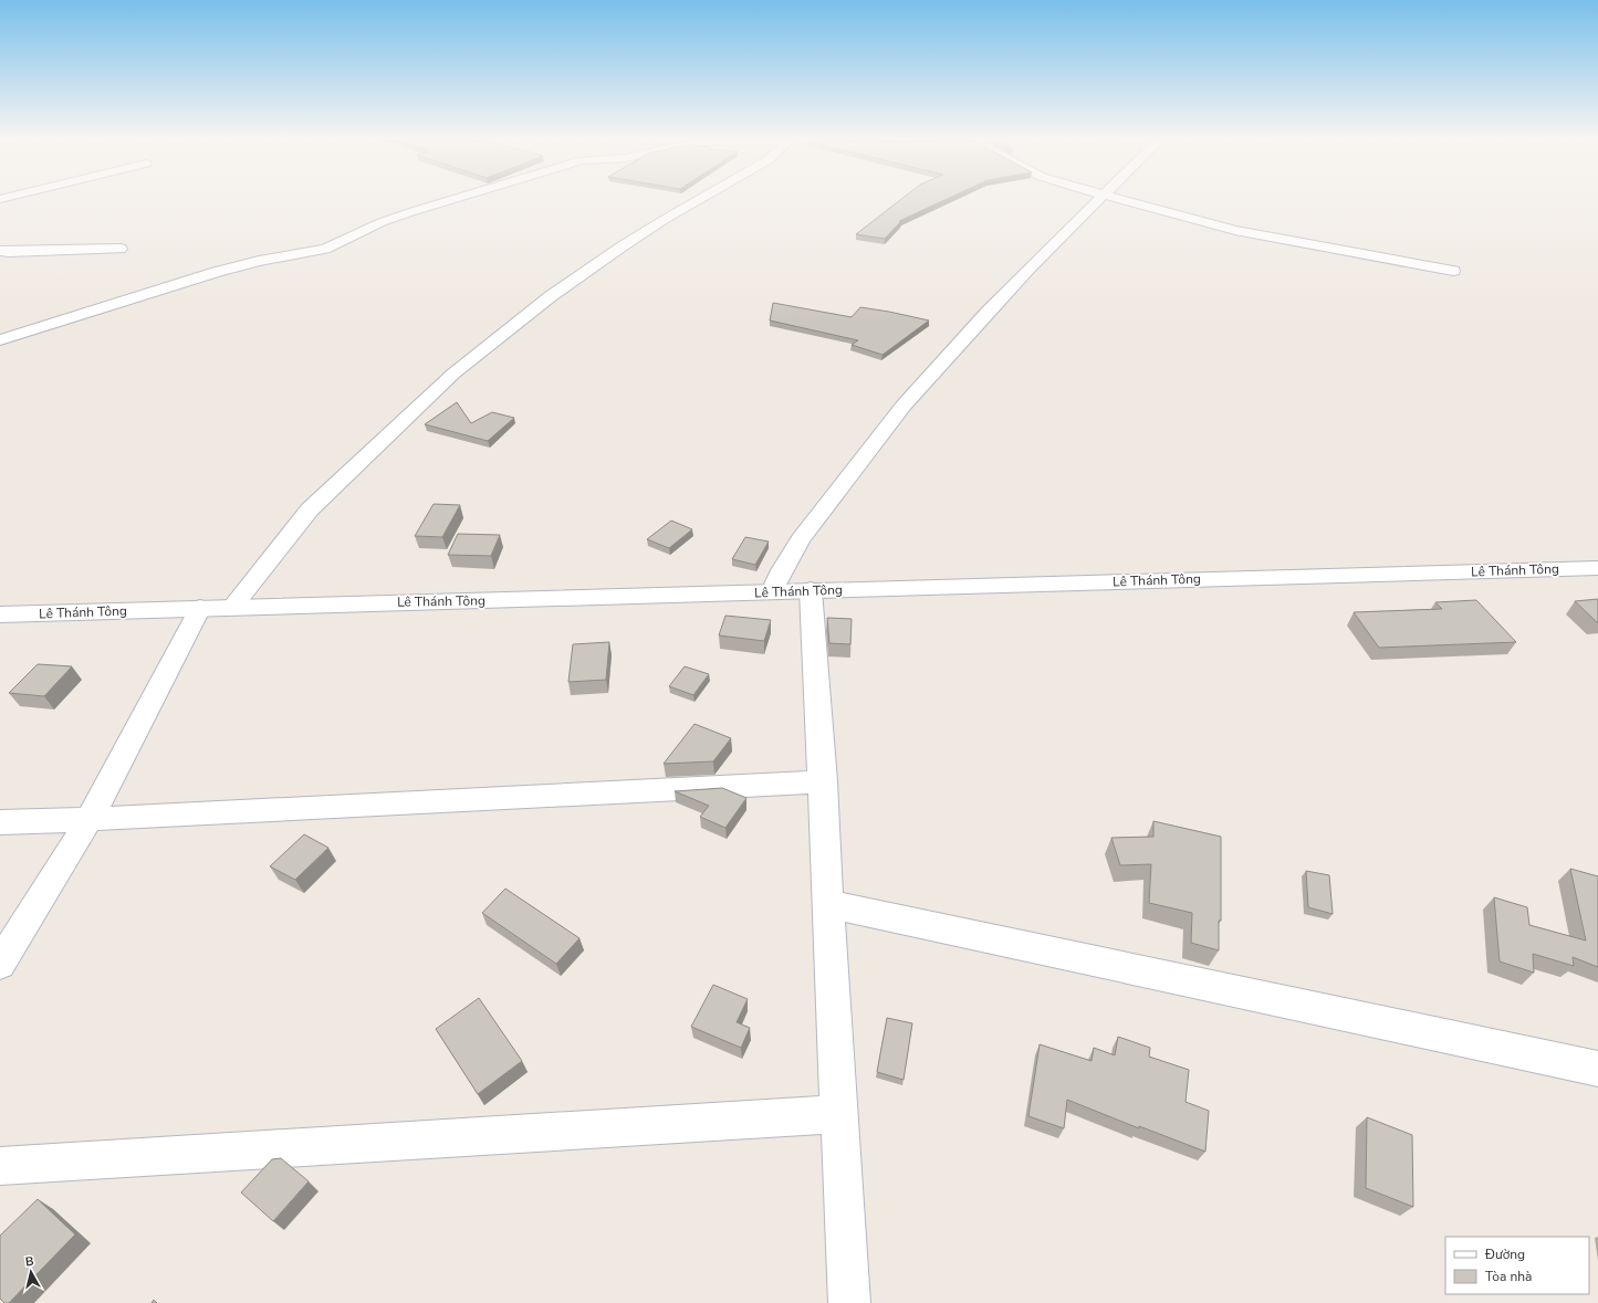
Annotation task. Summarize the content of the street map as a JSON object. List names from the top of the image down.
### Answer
{
  "streets": {
    "street": ["Lê Thánh Tông"]
  },
  "legend": ["Đường", "Tòa nhà"],
  "north": "top"
}
